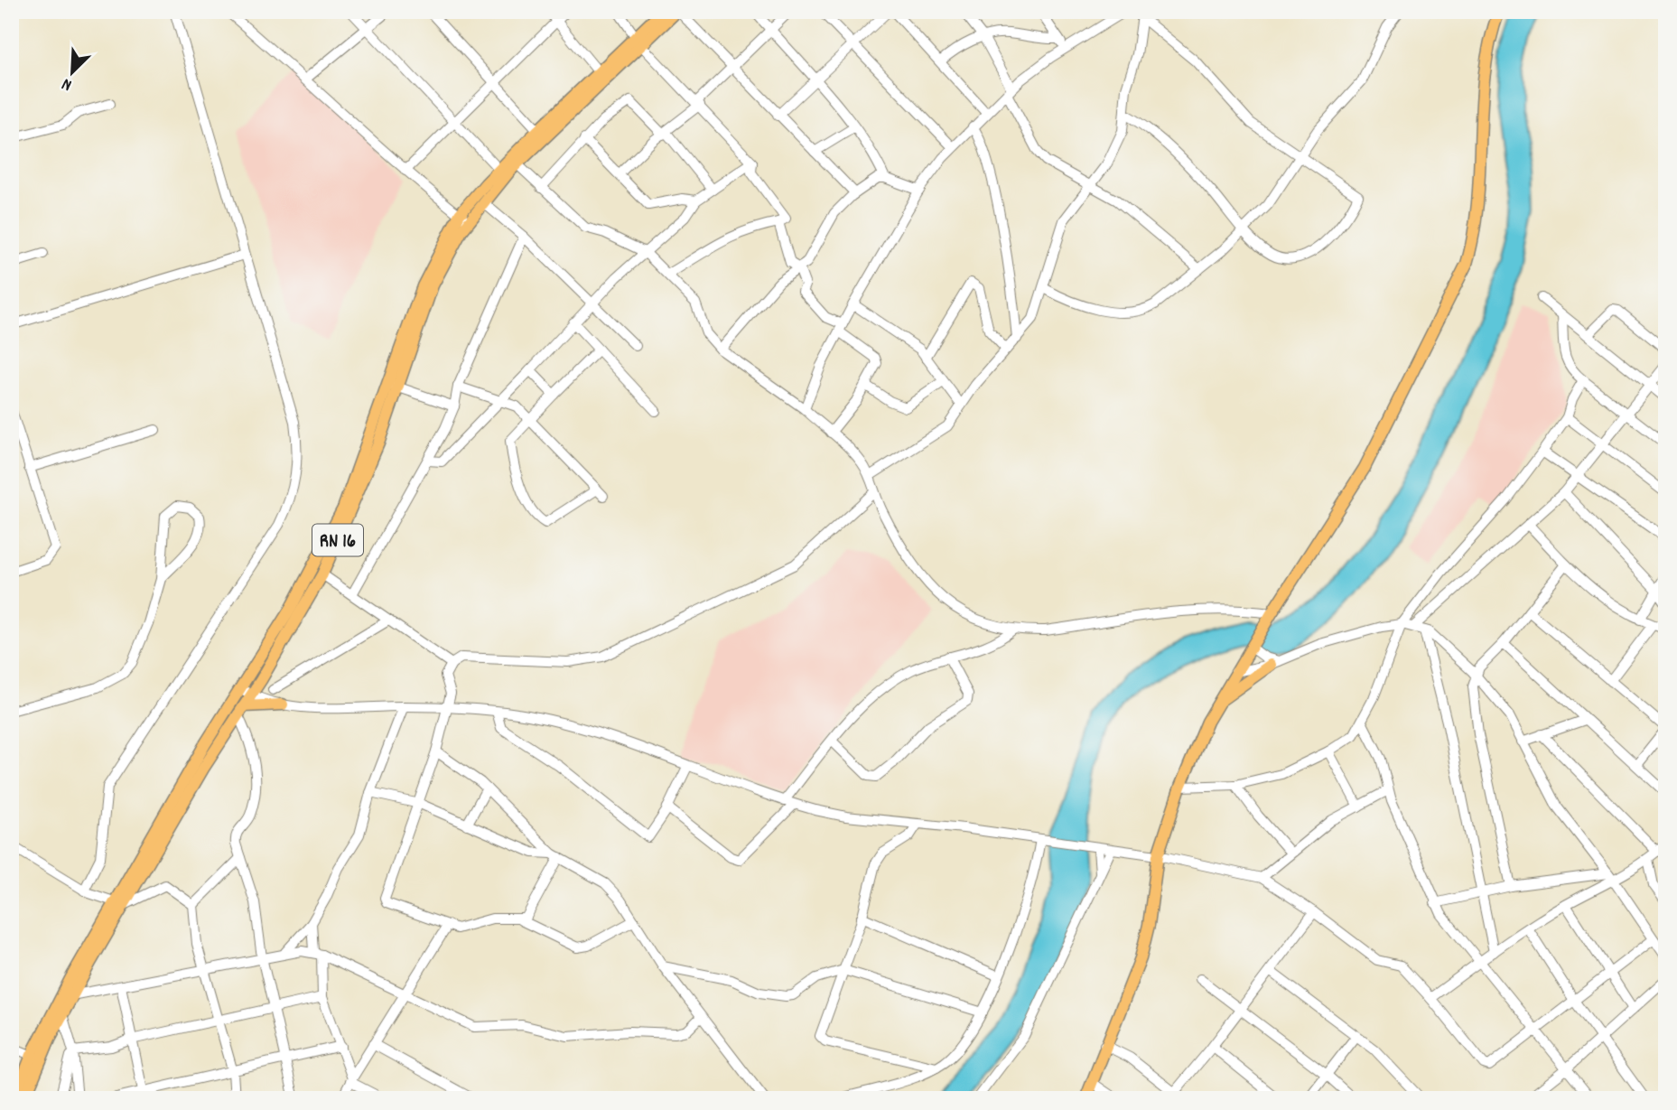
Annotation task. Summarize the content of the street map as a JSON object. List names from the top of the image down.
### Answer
{
  "streets": {
    "main road": ["RN 16"]
  },
  "north": "bottom left"
}
